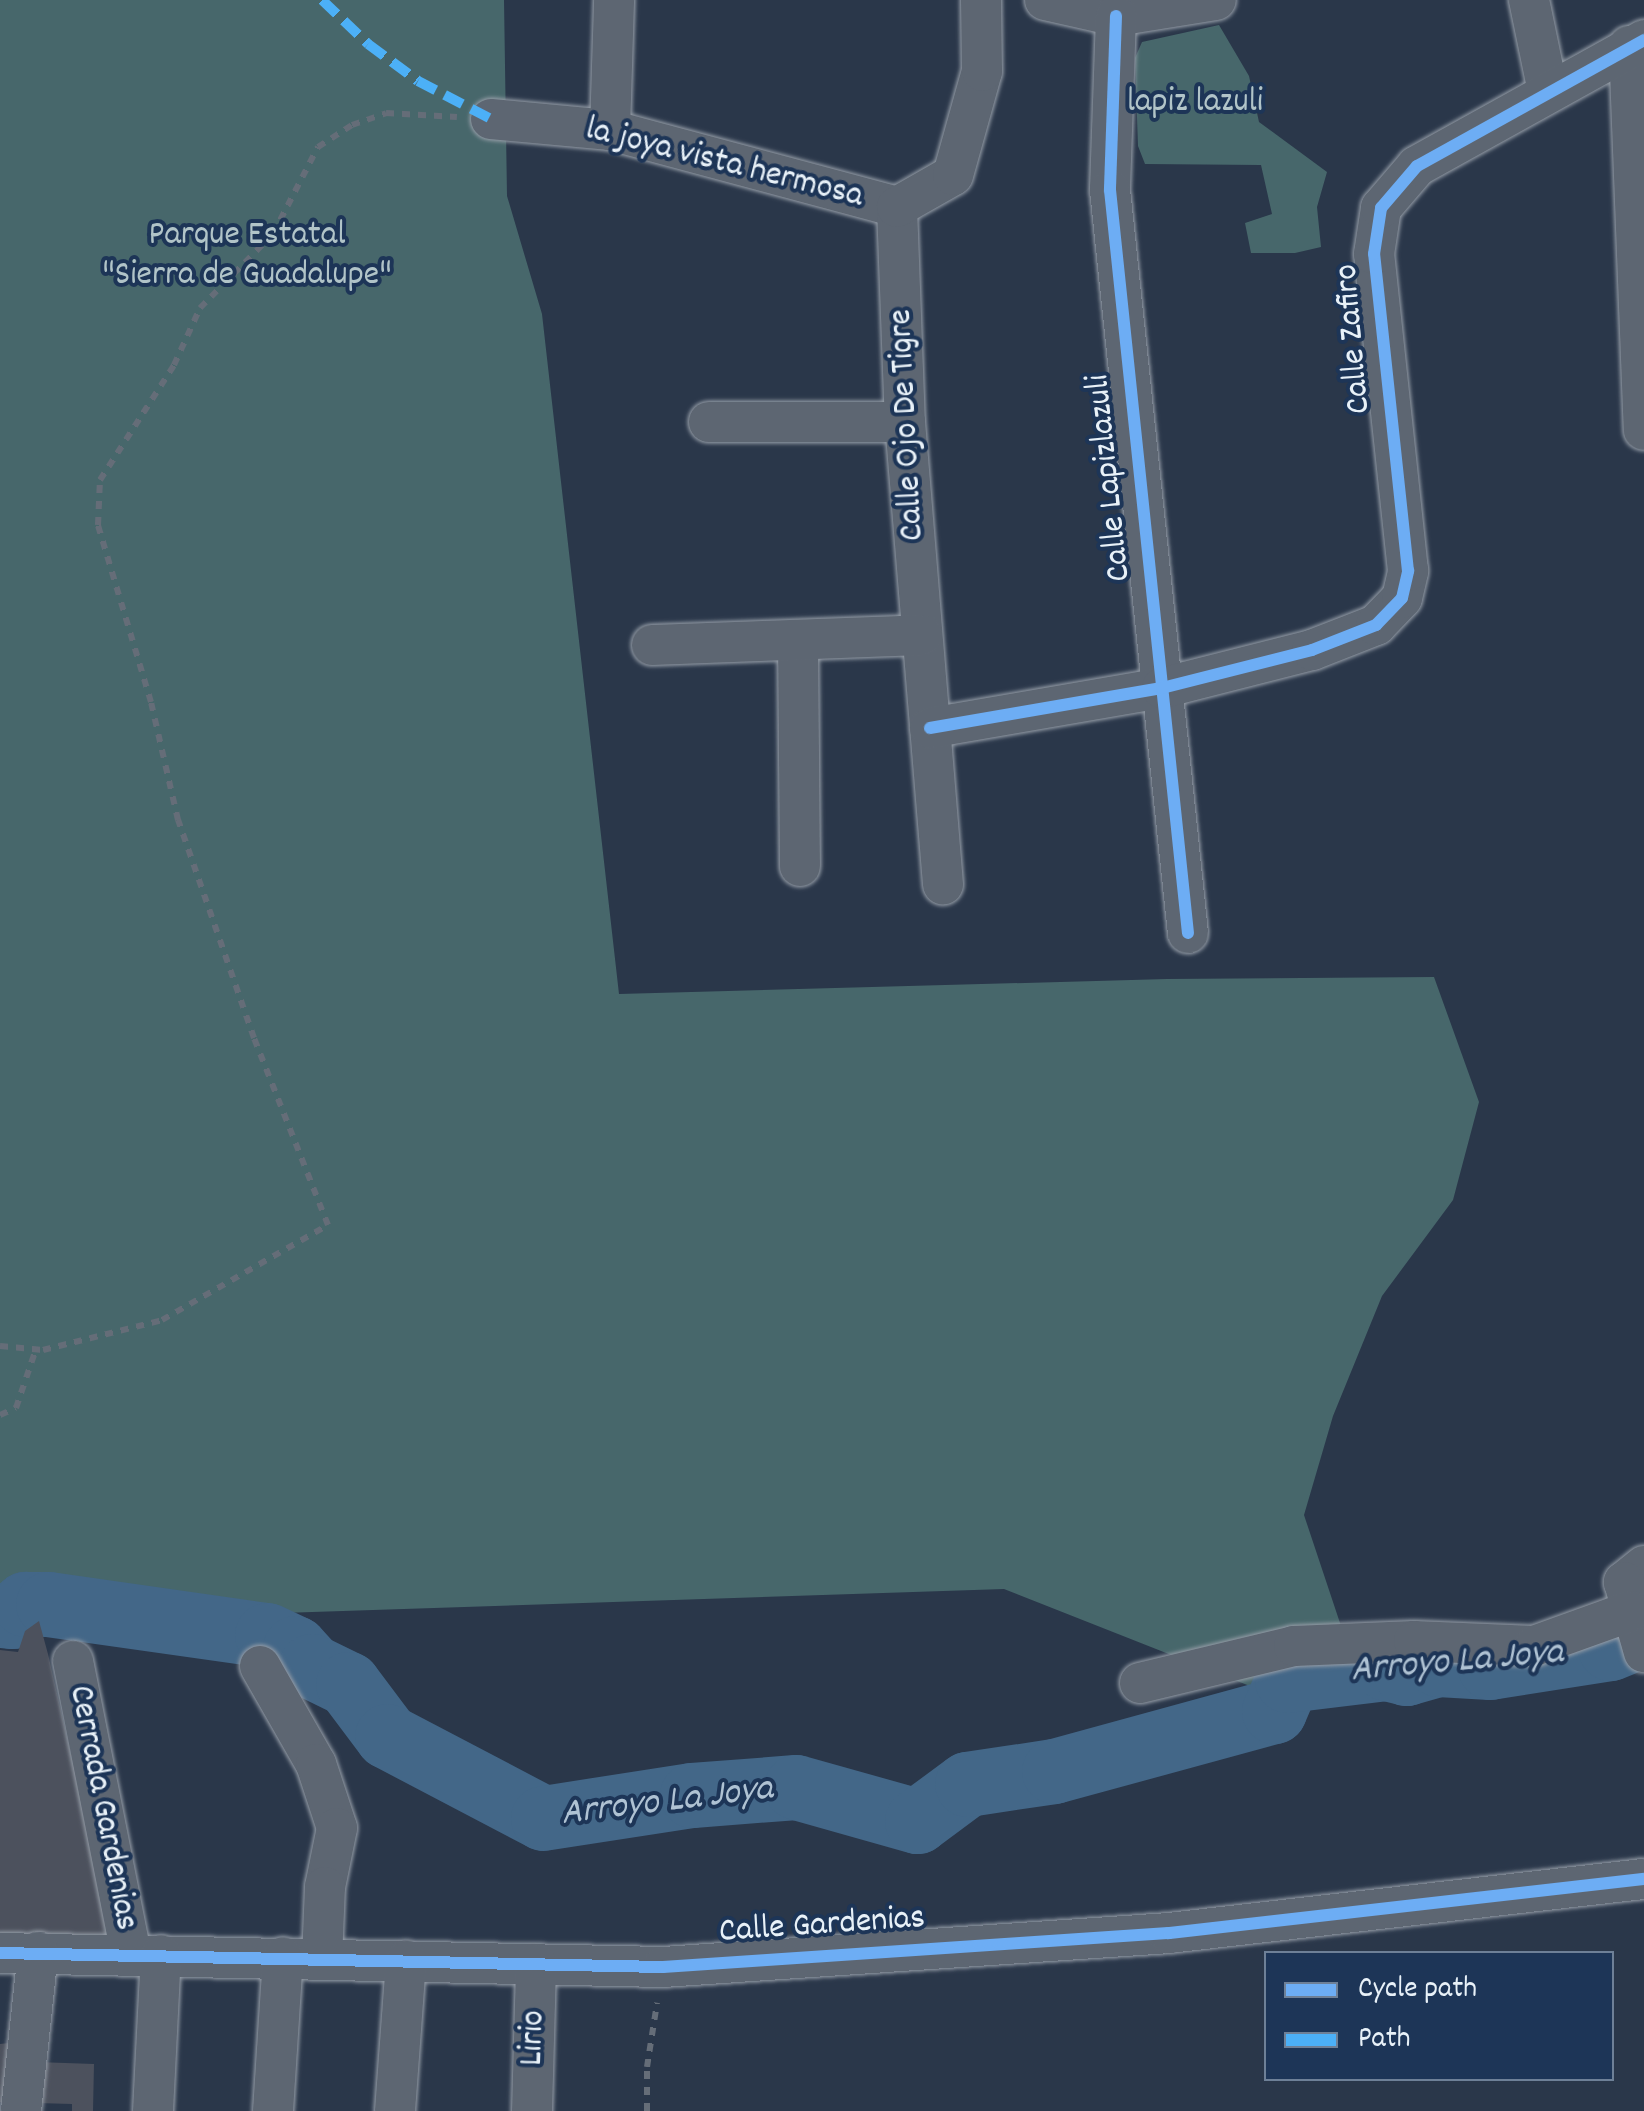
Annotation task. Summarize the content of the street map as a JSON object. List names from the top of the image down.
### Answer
{
  "streets": {
    "street": [
      "la joya vista hermosa",
      "Calle Zafiro",
      "Calle Ojo De Tigre",
      "Calle Lapizlazuli",
      "Cerrada Gardenias",
      "Calle Gardenias",
      "Lirio"
    ]
  },
  "crossings": [
    ["la joya vista hermosa", "Calle Ojo De Tigre"],
    ["Calle Zafiro", "Calle Lapizlazuli"],
    ["Cerrada Gardenias", "Calle Gardenias"],
    ["Calle Gardenias", "Lirio"]
  ],
  "water": ["Arroyo La Joya"],
  "parks": ["lapiz lazuli", "Parque Estatal \"Sierra de Guadalupe\""],
  "legend": ["Cycle path", "Path"]
}
